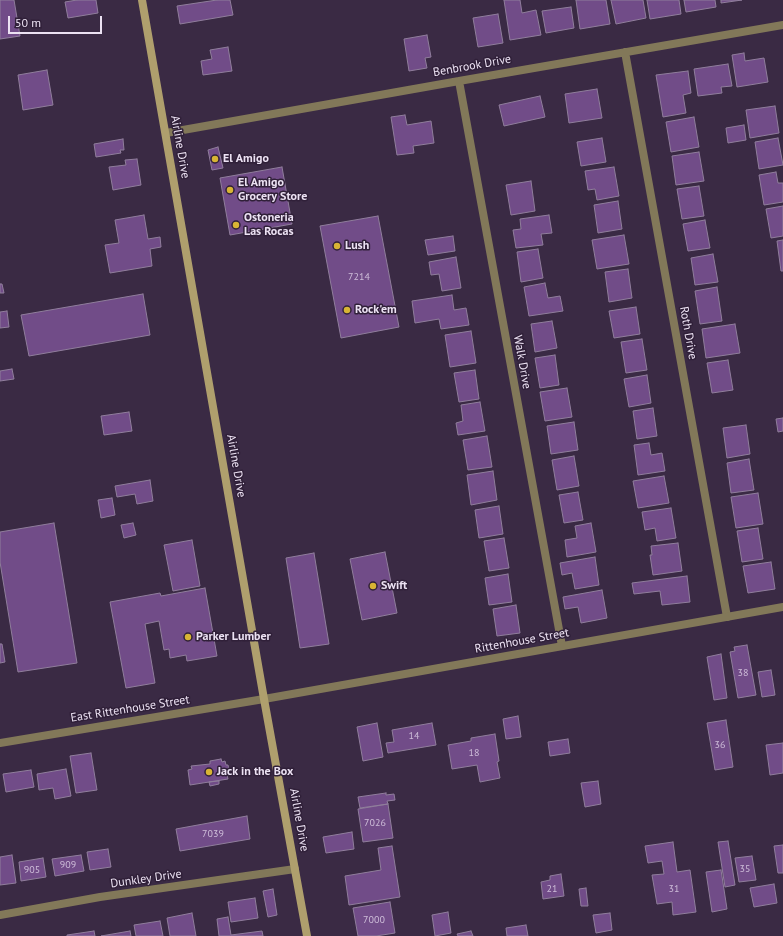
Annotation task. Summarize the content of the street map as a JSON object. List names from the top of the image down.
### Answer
{
  "streets": {
    "main road": ["Airline Drive"],
    "street": [
      "Benbrook Drive",
      "Roth Drive",
      "Walk Drive",
      "Rittenhouse Street",
      "East Rittenhouse Street",
      "Dunkley Drive"
    ]
  },
  "crossings": [
    ["Benbrook Drive", "Airline Drive"],
    ["Benbrook Drive", "Roth Drive"],
    ["Benbrook Drive", "Walk Drive"],
    ["Airline Drive", "Rittenhouse Street"],
    ["Airline Drive", "East Rittenhouse Street"],
    ["Airline Drive", "Dunkley Drive"],
    ["Roth Drive", "Rittenhouse Street"],
    ["Walk Drive", "Rittenhouse Street"],
    ["Rittenhouse Street", "East Rittenhouse Street"]
  ],
  "places": [
    "El Amigo",
    "El Amigo Grocery Store",
    "Ostoneria Las Rocas",
    "Lush",
    "Rock'em",
    "Swift",
    "Parker Lumber",
    "Jack in the Box"
  ],
  "house_numbers": [
    "7214",
    "38",
    "14",
    "36",
    "18",
    "7026",
    "7039",
    "909",
    "35",
    "905",
    "21",
    "31",
    "7000"
  ],
  "scale_bar": "50 m"
}
